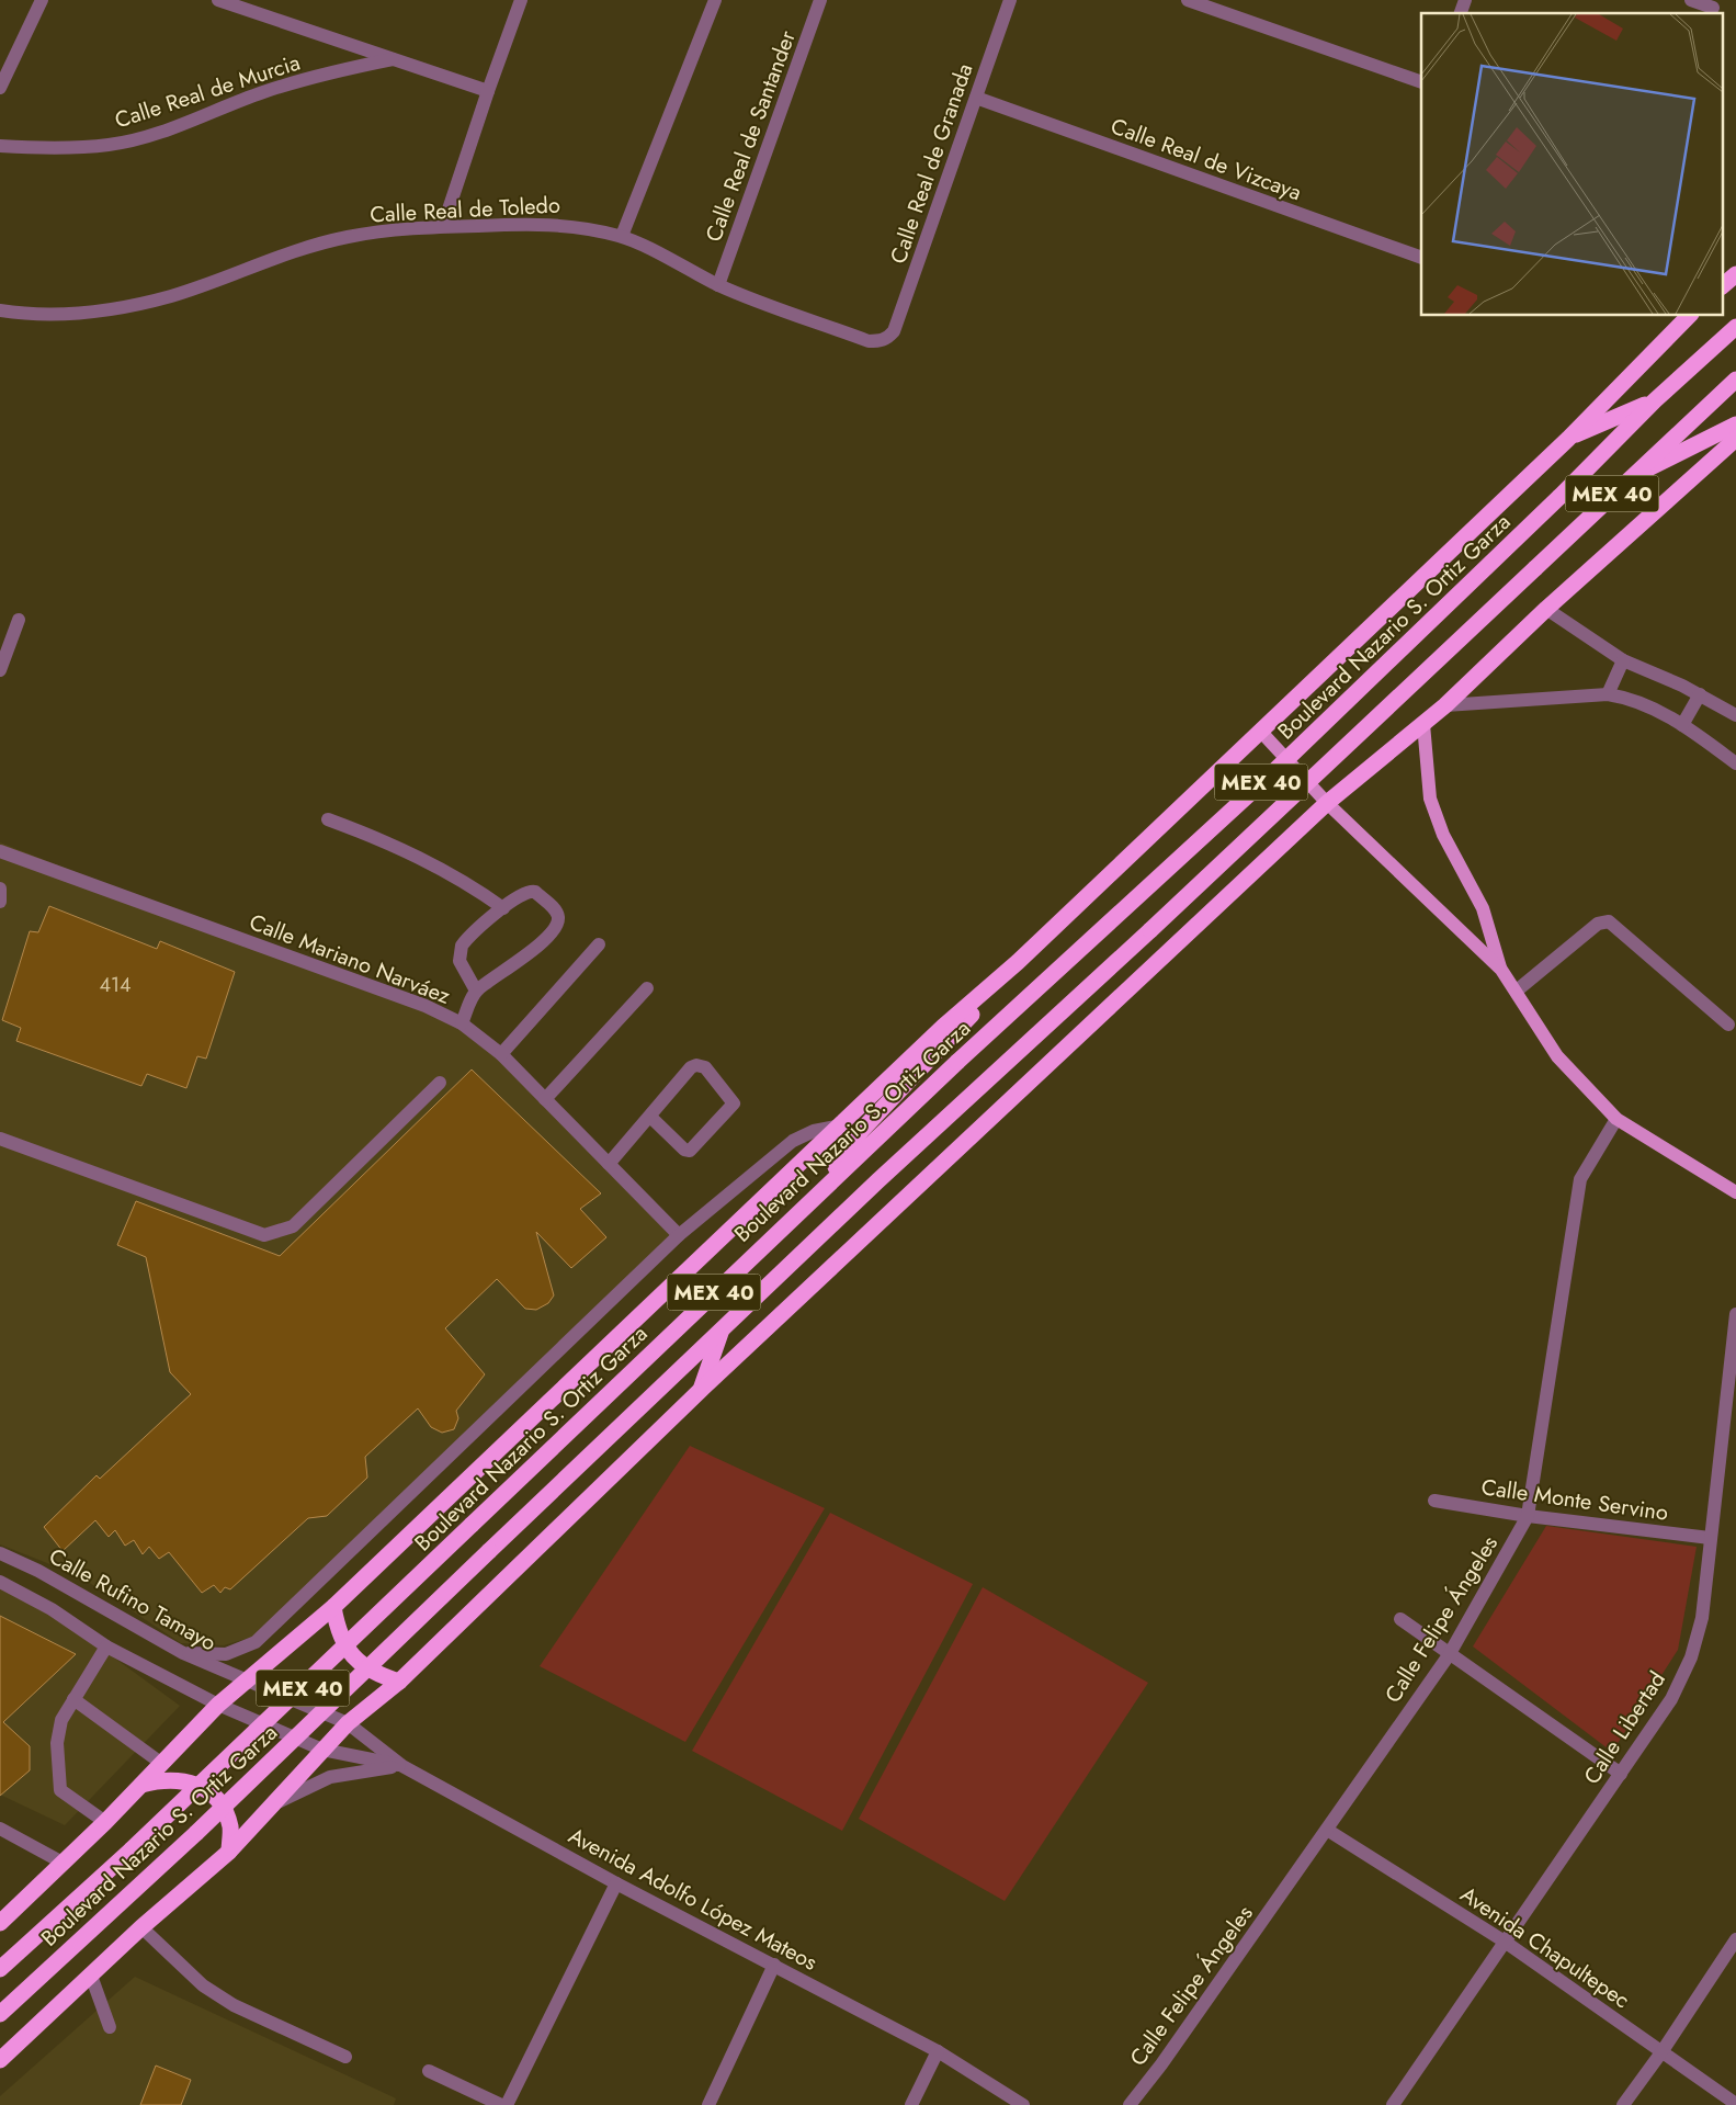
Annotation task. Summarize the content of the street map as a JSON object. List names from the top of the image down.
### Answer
{
  "streets": {
    "highway": ["MEX 40", "Boulevard Nazario S. Ortiz Garza"],
    "street": [
      "Calle Real de Murcia",
      "Calle Real de Santander",
      "Calle Real de Vizcaya",
      "Calle Real de Granada",
      "Calle Real de Toledo",
      "Calle Mariano Narváez",
      "Calle Monte Servino",
      "Calle Rufino Tamayo",
      "Calle Felipe Ángeles",
      "Calle Libertad",
      "Avenida Adolfo López Mateos",
      "Avenida Chapultepec"
    ]
  },
  "crossings": [
    ["Calle Real de Santander", "Calle Real de Toledo"],
    ["Calle Real de Vizcaya", "Calle Real de Granada"],
    ["Calle Real de Granada", "Calle Real de Toledo"],
    ["Calle Monte Servino", "Calle Felipe Ángeles"],
    ["Calle Monte Servino", "Calle Libertad"],
    ["Calle Rufino Tamayo", "Avenida Adolfo López Mateos"],
    ["Calle Felipe Ángeles", "Avenida Chapultepec"],
    ["Calle Libertad", "Avenida Chapultepec"]
  ],
  "house_numbers": ["414"]
}
